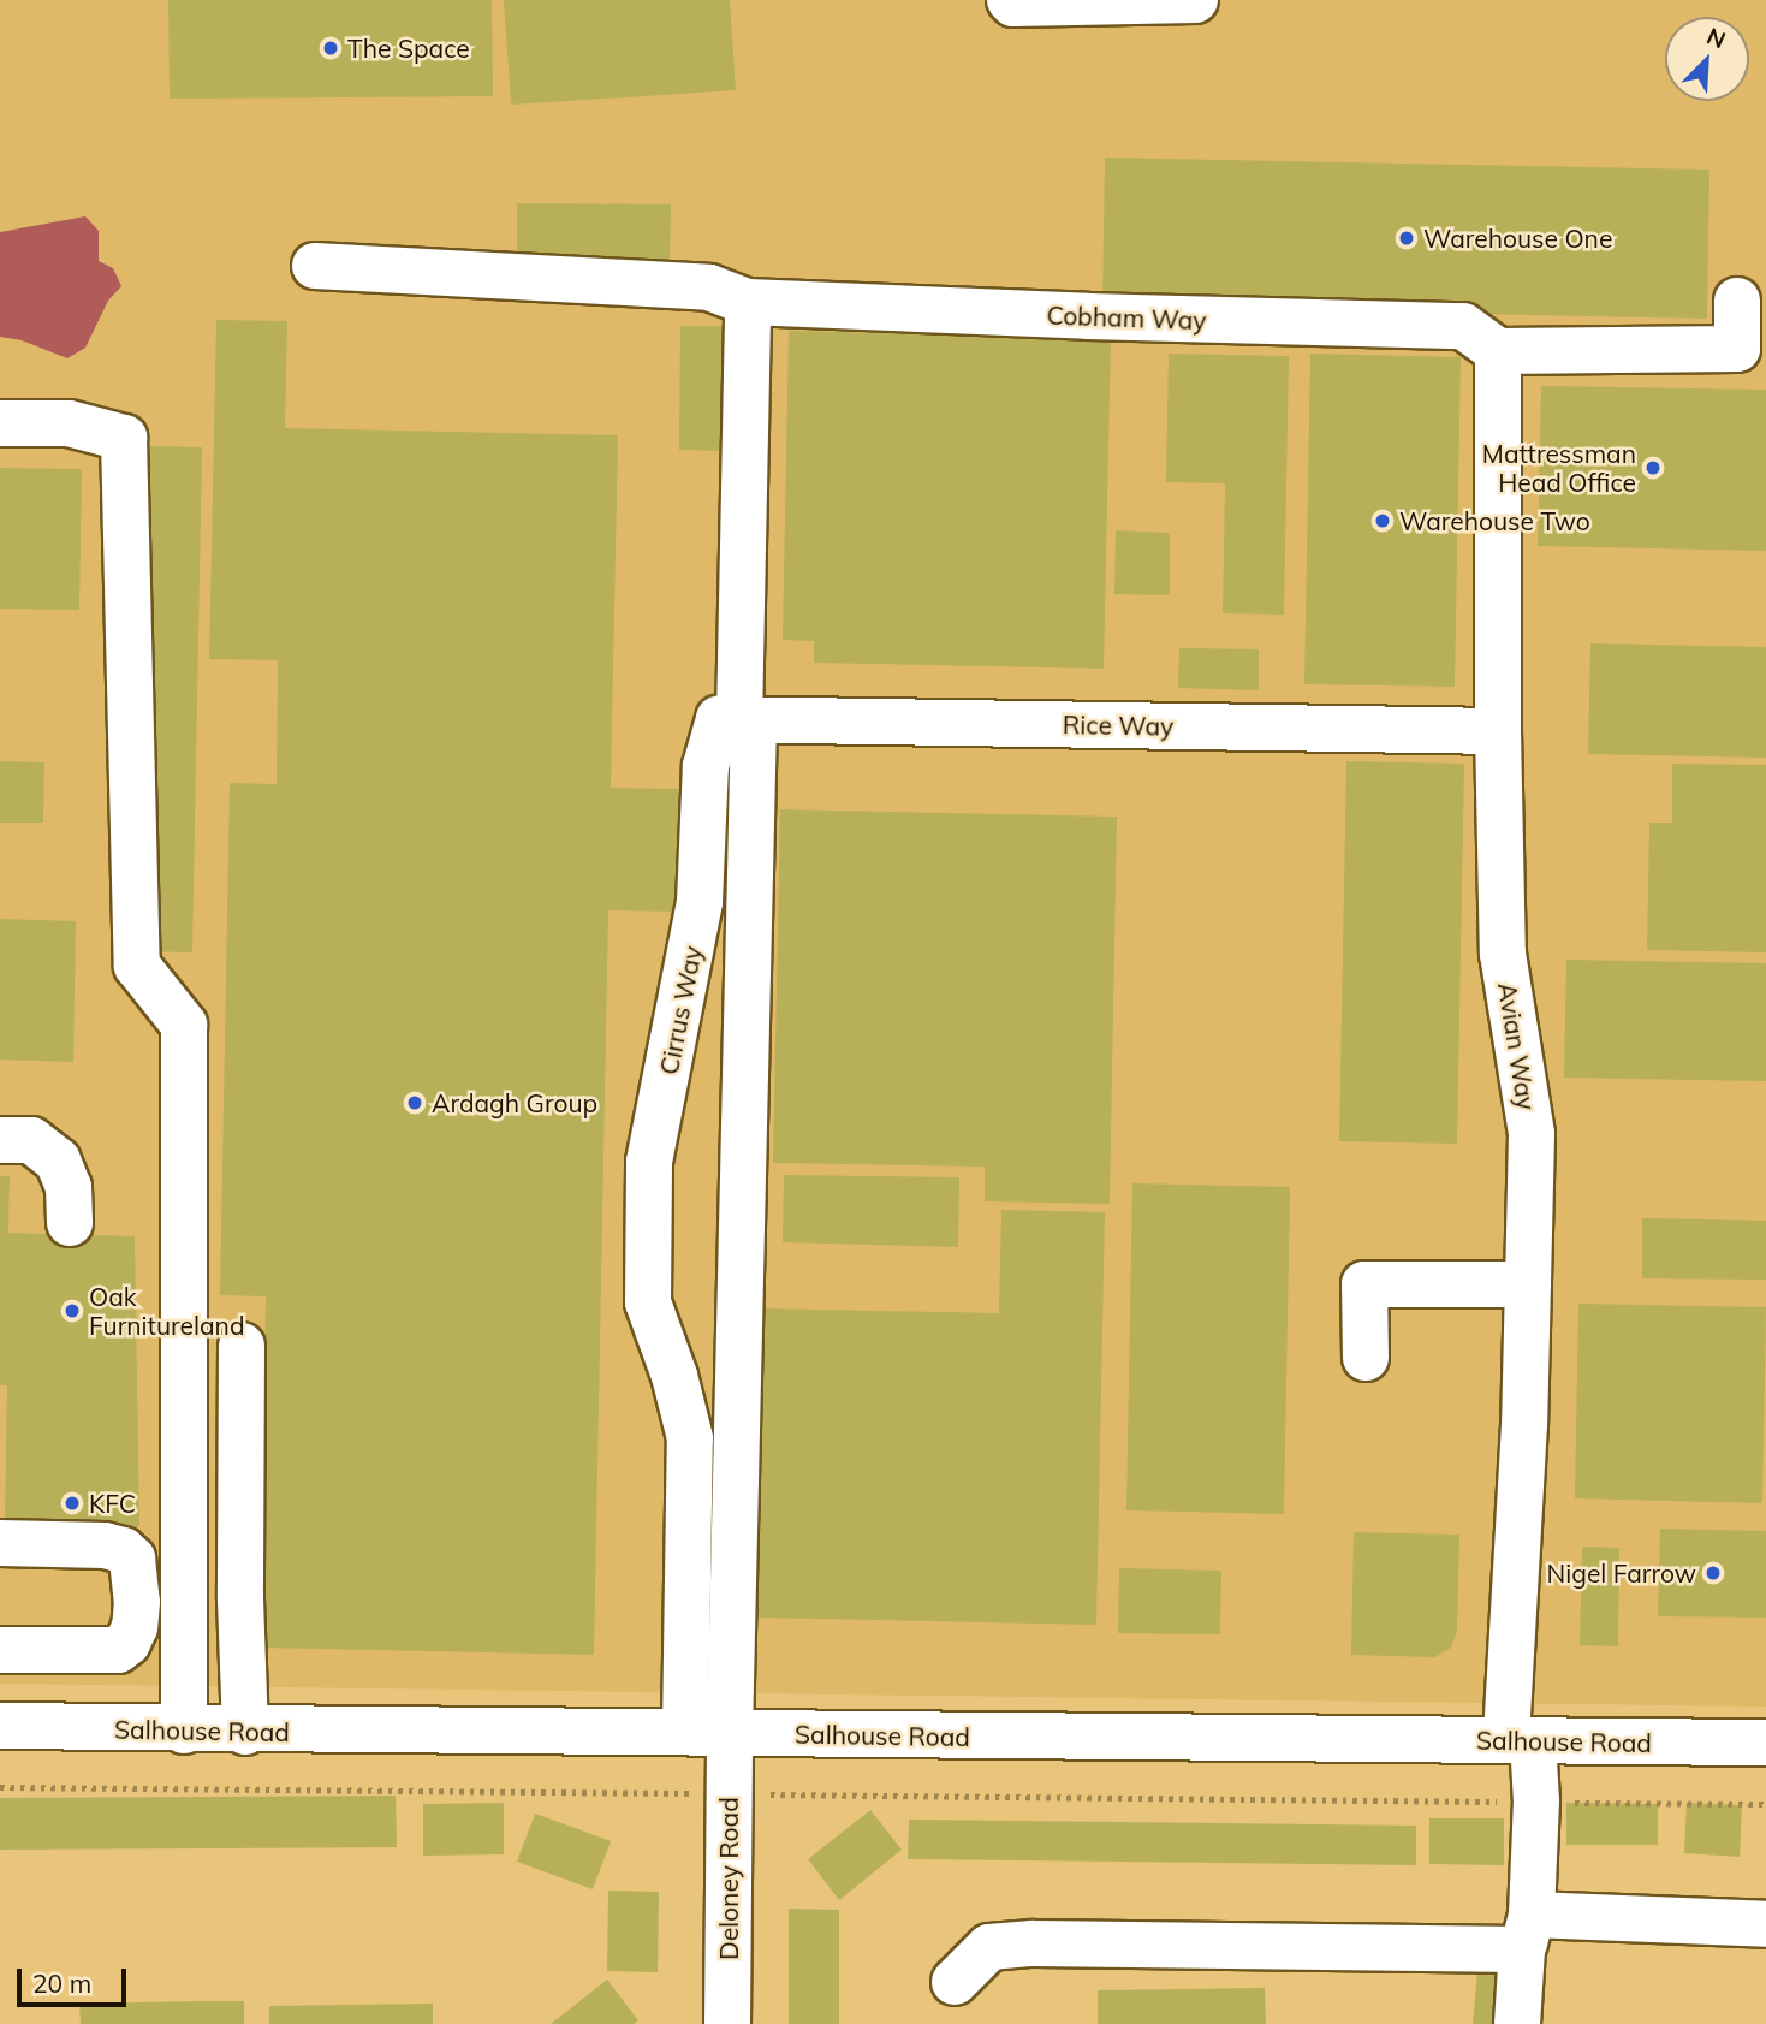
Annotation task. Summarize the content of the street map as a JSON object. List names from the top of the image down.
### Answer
{
  "streets": {
    "street": [
      "Cobham Way",
      "Rice Way",
      "Cirrus Way",
      "Avian Way",
      "Salhouse Road",
      "Deloney Road"
    ]
  },
  "crossings": [
    ["Cobham Way", "Avian Way"],
    ["Rice Way", "Cirrus Way"],
    ["Rice Way", "Avian Way"],
    ["Cirrus Way", "Salhouse Road"],
    ["Cirrus Way", "Deloney Road"],
    ["Avian Way", "Salhouse Road"],
    ["Salhouse Road", "Deloney Road"]
  ],
  "places": [
    "The Space",
    "Warehouse One",
    "Mattressman Head Office",
    "Warehouse Two",
    "Ardagh Group",
    "Oak Furnitureland",
    "KFC",
    "Nigel Farrow"
  ],
  "scale_bar": "20 m",
  "north": "top right"
}
